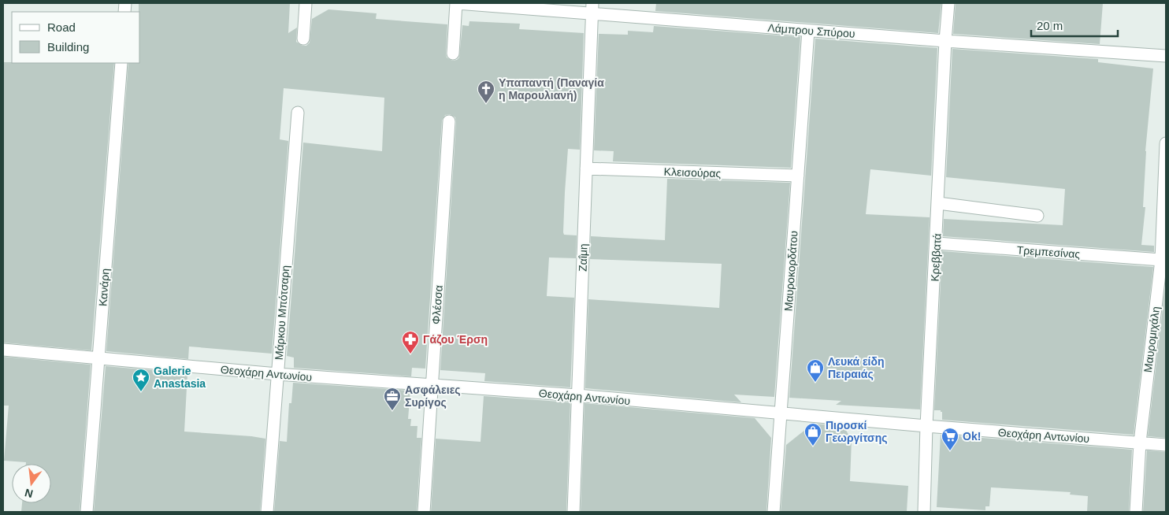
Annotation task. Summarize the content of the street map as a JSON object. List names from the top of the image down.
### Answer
{
  "streets": {
    "street": [
      "Λάμπρου Σπύρου",
      "Κλεισούρας",
      "Τρεμπεσίνας",
      "Ζαΐμη",
      "Κρεββατά",
      "Μαυροκορδάτου",
      "Κανάρη",
      "Φλέσσα",
      "Μάρκου Μπότσαρη",
      "Μαυρομιχάλη",
      "Θεοχάρη Αντωνίου"
    ]
  },
  "crossings": [
    ["Λάμπρου Σπύρου", "Ζαΐμη"],
    ["Λάμπρου Σπύρου", "Κρεββατά"],
    ["Λάμπρου Σπύρου", "Μαυροκορδάτου"],
    ["Κλεισούρας", "Ζαΐμη"],
    ["Κλεισούρας", "Μαυροκορδάτου"],
    ["Τρεμπεσίνας", "Κρεββατά"],
    ["Τρεμπεσίνας", "Μαυρομιχάλη"],
    ["Ζαΐμη", "Θεοχάρη Αντωνίου"],
    ["Κρεββατά", "Θεοχάρη Αντωνίου"],
    ["Μαυροκορδάτου", "Θεοχάρη Αντωνίου"],
    ["Κανάρη", "Θεοχάρη Αντωνίου"],
    ["Φλέσσα", "Θεοχάρη Αντωνίου"],
    ["Μάρκου Μπότσαρη", "Θεοχάρη Αντωνίου"],
    ["Μαυρομιχάλη", "Θεοχάρη Αντωνίου"]
  ],
  "places": {
    "church": ["Υπαπαντή (Παναγία η Μαρουλιανή)"],
    "pharmacy": ["Γάζου Έρση"],
    "shop": ["Λευκά είδη Πειραιάς", "Πιροσκί Γεωργίτσης"],
    "place": ["Galerie Anastasia"],
    "office": ["Ασφάλειες Συρίγος"],
    "supermarket": ["Ok!"]
  },
  "legend": ["Road", "Building"],
  "scale_bar": "20 m",
  "north": "bottom"
}
